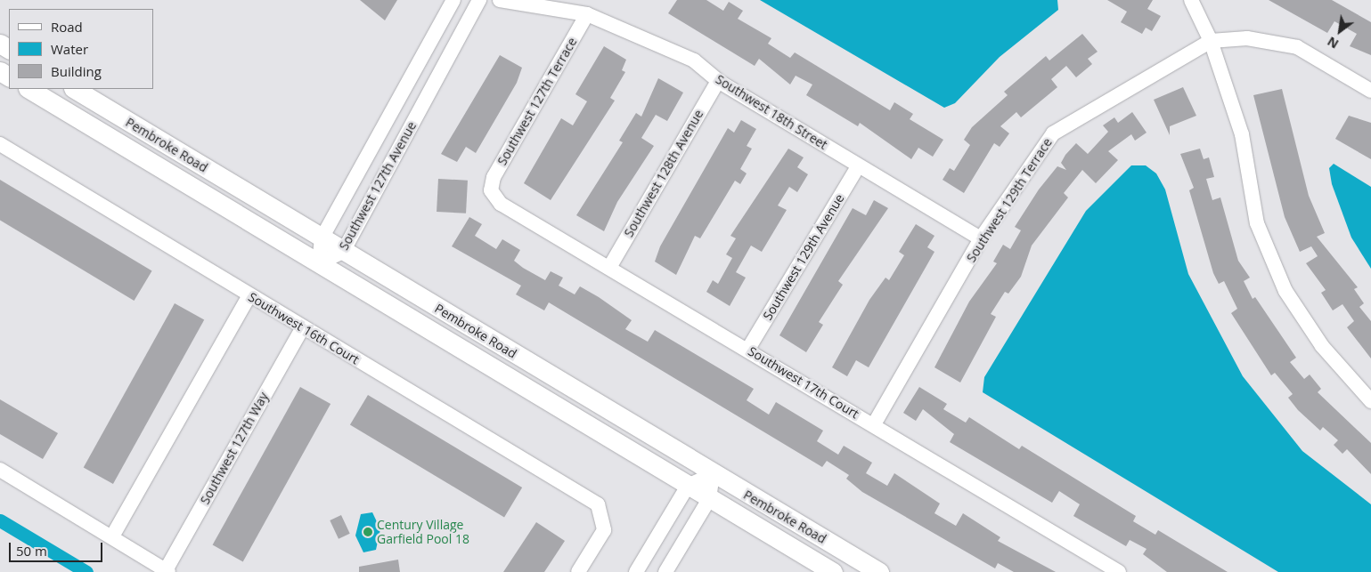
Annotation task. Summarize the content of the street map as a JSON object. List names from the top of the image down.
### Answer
{
  "streets": {
    "main road": ["Pembroke Road"],
    "street": [
      "Southwest 127th Terrace",
      "Southwest 18th Street",
      "Southwest 128th Avenue",
      "Southwest 127th Avenue",
      "Southwest 129th Terrace",
      "Southwest 129th Avenue",
      "Southwest 16th Court",
      "Southwest 17th Court",
      "Southwest 127th Way"
    ]
  },
  "crossings": [
    ["Southwest 127th Terrace", "Southwest 18th Street"],
    ["Southwest 127th Terrace", "Southwest 17th Court"],
    ["Southwest 18th Street", "Southwest 128th Avenue"],
    ["Southwest 18th Street", "Southwest 129th Terrace"],
    ["Southwest 18th Street", "Southwest 129th Avenue"],
    ["Pembroke Road", "Southwest 127th Avenue"],
    ["Southwest 128th Avenue", "Southwest 17th Court"],
    ["Southwest 129th Terrace", "Southwest 17th Court"],
    ["Southwest 129th Avenue", "Southwest 17th Court"],
    ["Southwest 16th Court", "Southwest 127th Way"]
  ],
  "places": ["Century Village Garfield Pool 18"],
  "legend": ["Road", "Water", "Building"],
  "scale_bar": "50 m",
  "north": "bottom left"
}
